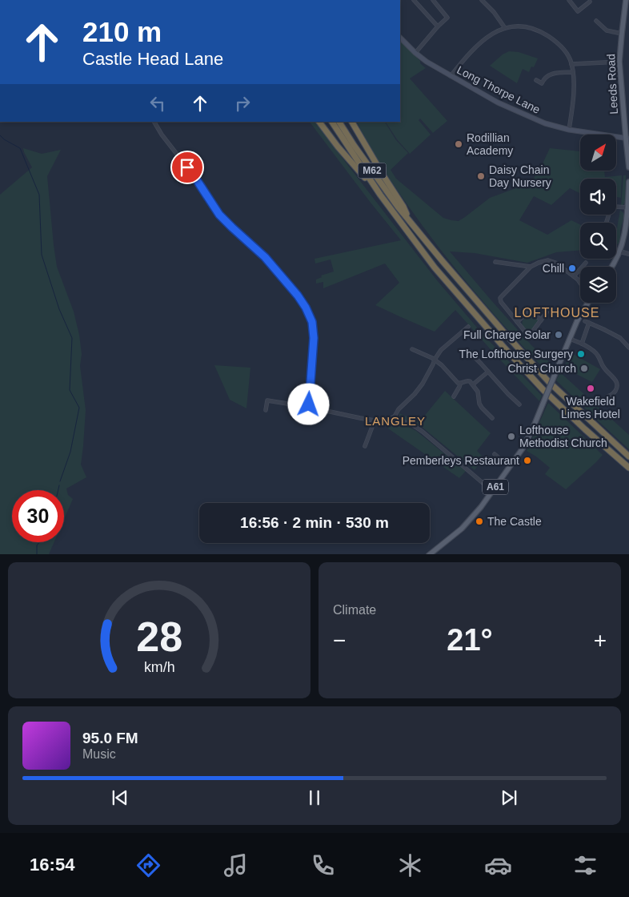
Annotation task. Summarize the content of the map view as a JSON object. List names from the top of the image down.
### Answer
{
  "streets": {
    "highway": ["M62"],
    "main road": ["Leeds Road", "Long Thorpe Lane", "A61"]
  },
  "crossings": [
    ["Leeds Road", "Long Thorpe Lane"]
  ],
  "districts": ["LOFTHOUSE", "LANGLEY"],
  "places": [
    "Rodillian Academy",
    "Daisy Chain Day Nursery",
    "Chill",
    "Full Charge Solar",
    "The Lofthouse Surgery",
    "Christ Church",
    "Wakefield Limes Hotel",
    "Lofthouse Methodist Church",
    "Pemberleys Restaurant",
    "The Castle"
  ],
  "north": "top right",
  "page": {
    "turn": ["210 m", "Castle Head Lane"],
    "limit": "30",
    "trip": "16:56 · 2 min · 530 m",
    "tile": "Climate",
    "heat": ["−", "21°", "+"],
    "song": ["95.0 FM", "Music"],
    "tabs": "16:54",
    "gauge": ["28", "km/h"]
  }
}
